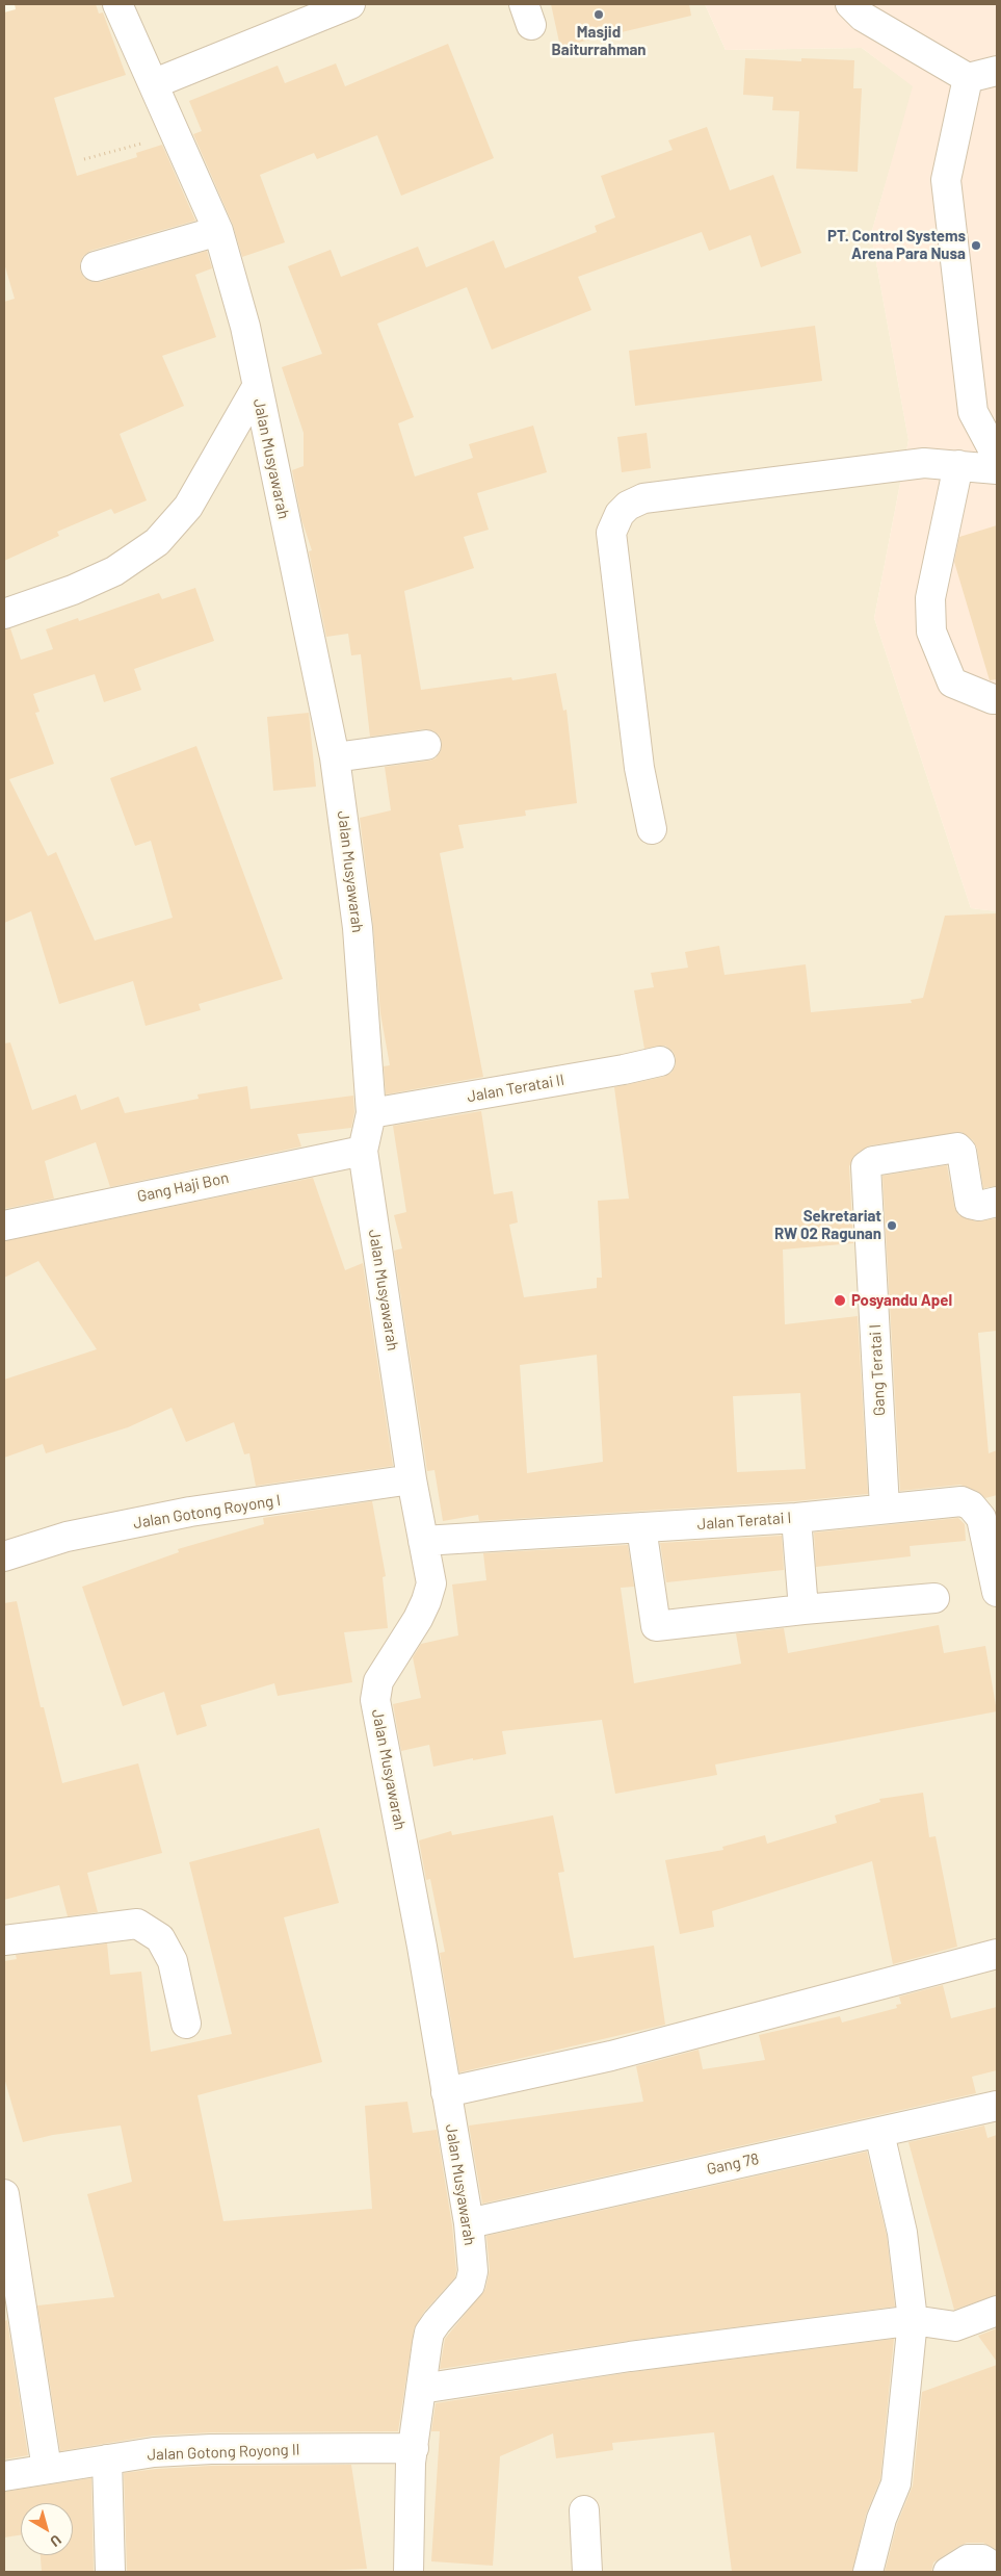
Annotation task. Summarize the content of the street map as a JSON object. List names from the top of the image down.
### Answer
{
  "streets": {
    "street": [
      "Jalan Musyawarah",
      "Jalan Teratai II",
      "Gang Haji Bon",
      "Gang Teratai I",
      "Jalan Gotong Royong I",
      "Jalan Teratai I",
      "Gang 78",
      "Jalan Gotong Royong II"
    ]
  },
  "crossings": [
    ["Jalan Musyawarah", "Jalan Teratai II"],
    ["Jalan Musyawarah", "Gang Haji Bon"],
    ["Jalan Musyawarah", "Jalan Gotong Royong I"],
    ["Jalan Musyawarah", "Jalan Teratai I"],
    ["Jalan Musyawarah", "Gang 78"],
    ["Jalan Musyawarah", "Jalan Gotong Royong II"],
    ["Gang Teratai I", "Jalan Teratai I"]
  ],
  "places": [
    "Masjid Baiturrahman",
    "PT. Control Systems Arena Para Nusa",
    "Sekretariat RW 02 Ragunan",
    "Posyandu Apel"
  ],
  "north": "bottom right"
}
